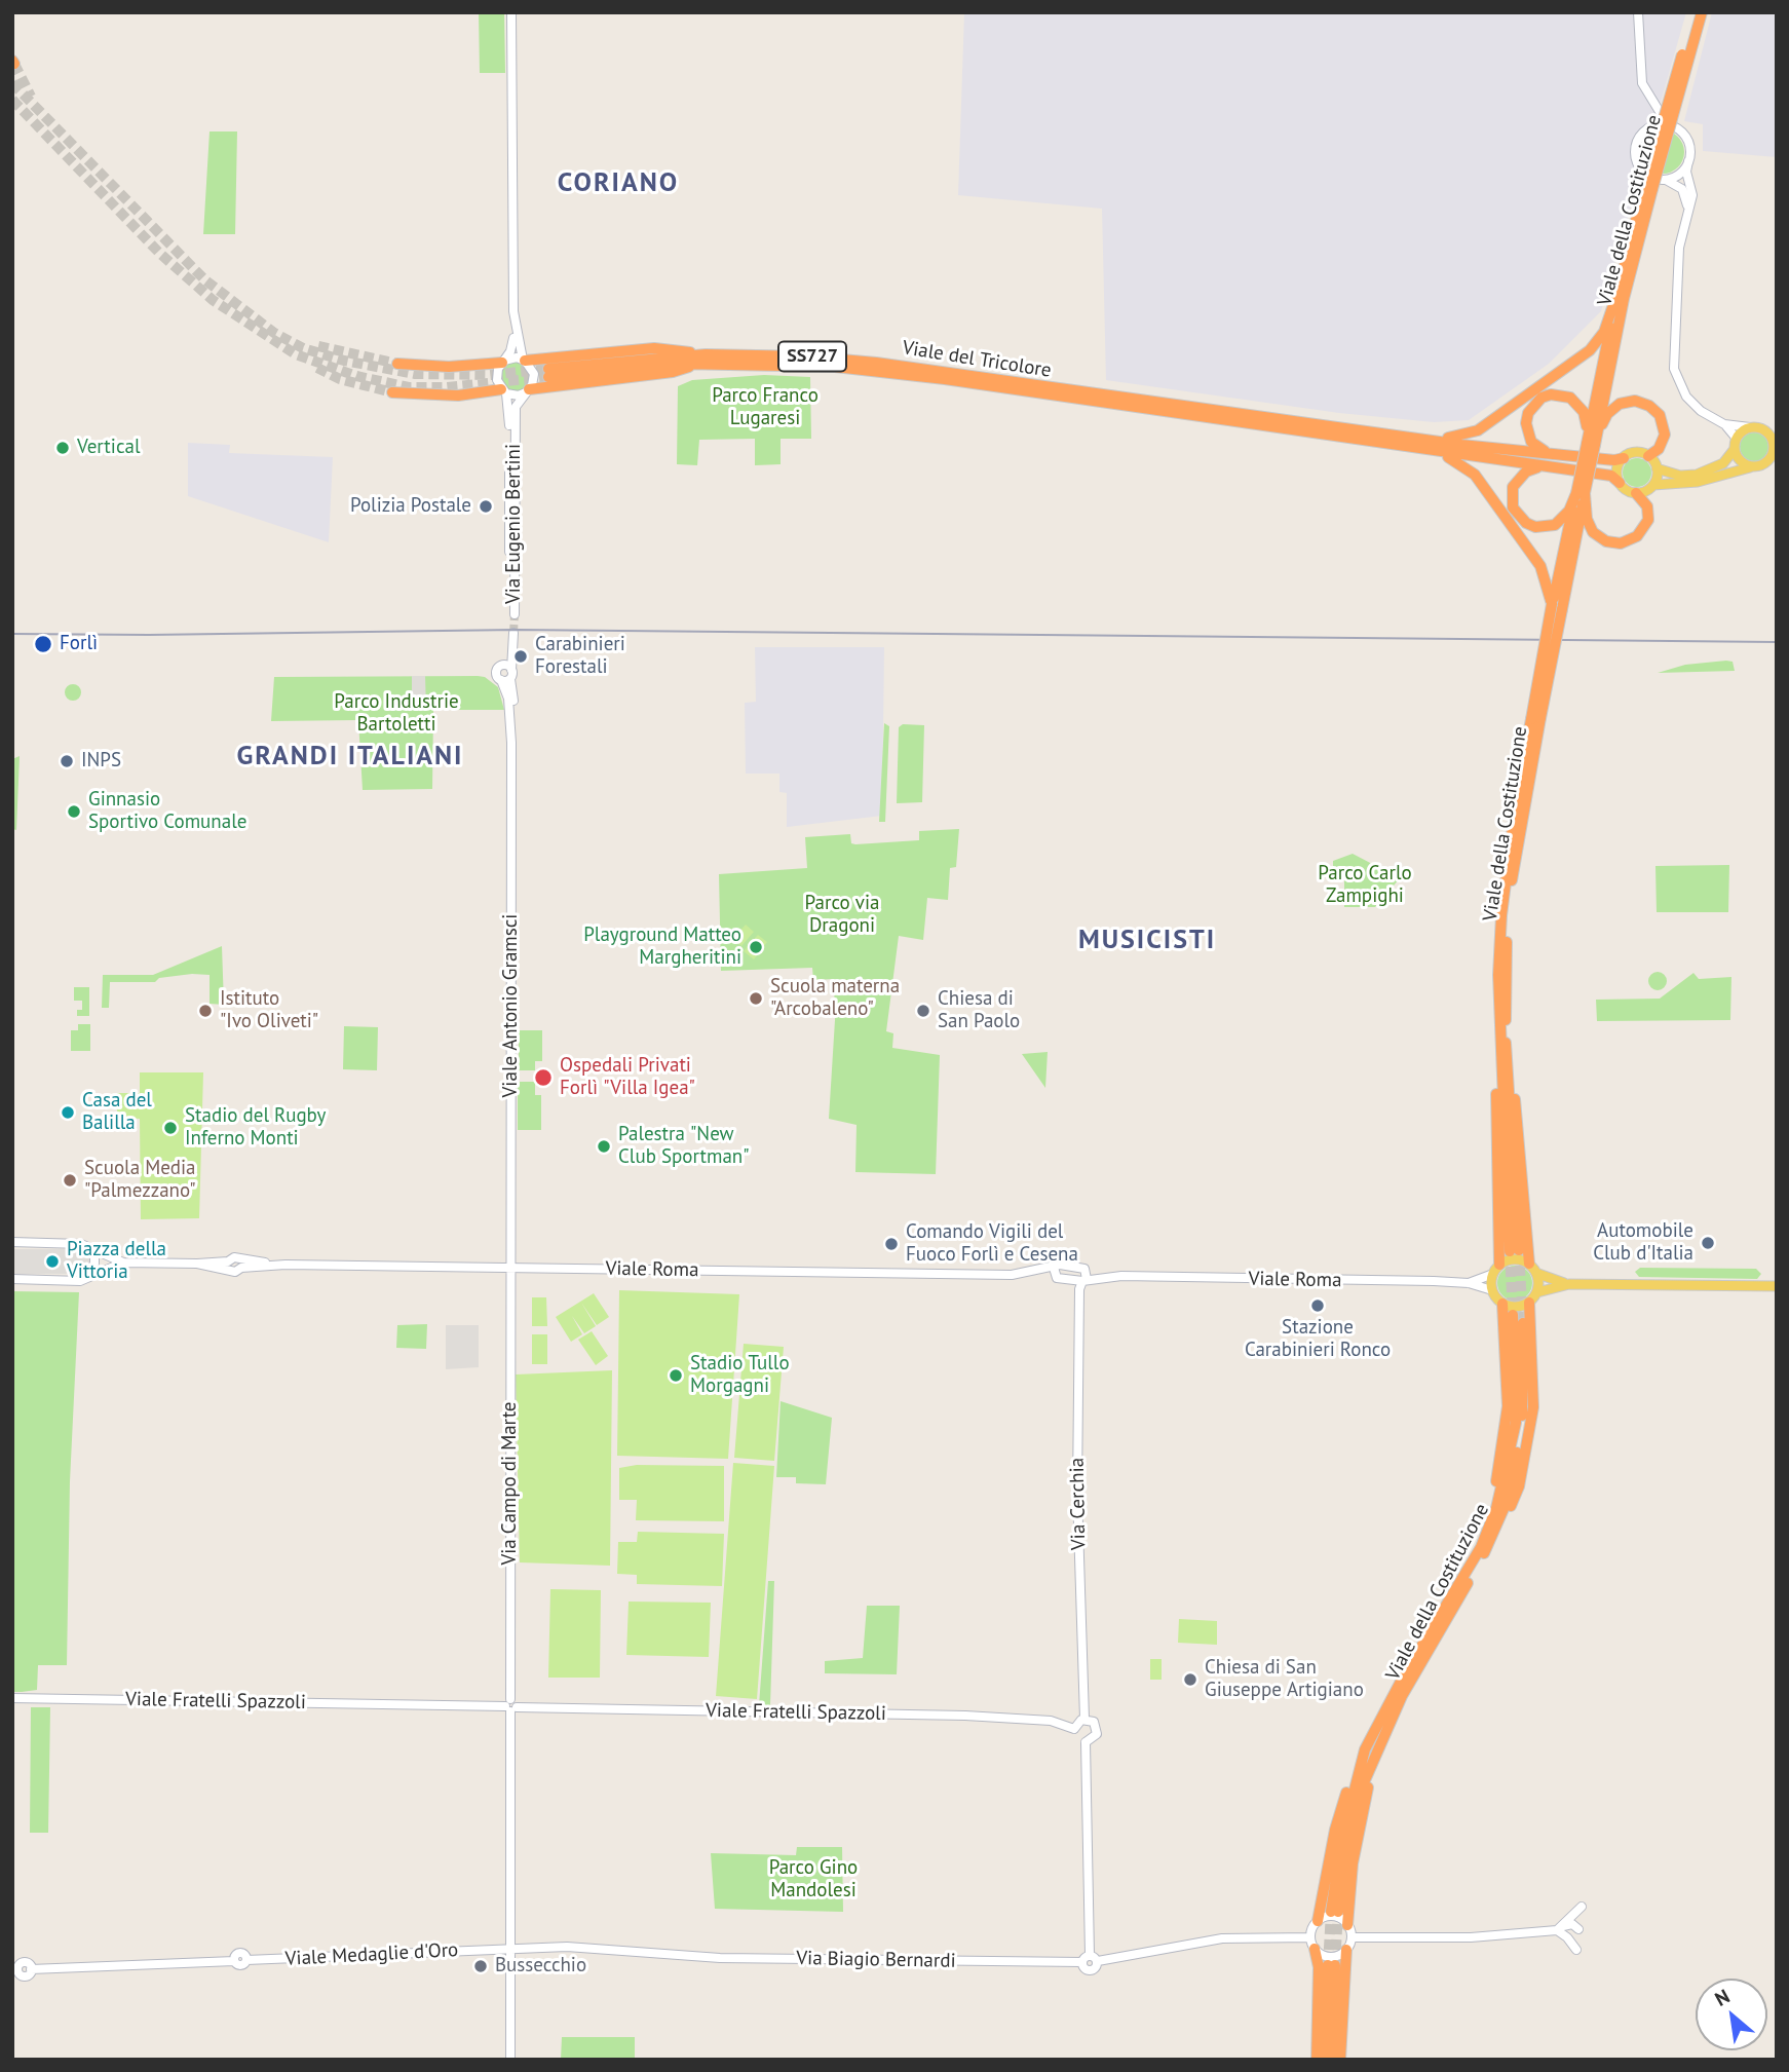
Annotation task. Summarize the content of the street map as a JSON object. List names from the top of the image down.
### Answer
{
  "streets": {
    "highway": ["Viale della Costituzione", "SS727", "Viale del Tricolore"],
    "street": [
      "Via Eugenio Bertini",
      "Viale Antonio Gramsci",
      "Viale Roma",
      "Via Campo di Marte",
      "Via Cerchia",
      "Viale Fratelli Spazzoli",
      "Viale Medaglie d'Oro",
      "Via Biagio Bernardi"
    ]
  },
  "crossings": [
    ["Viale Antonio Gramsci", "Viale Roma"],
    ["Viale Antonio Gramsci", "Via Campo di Marte"],
    ["Viale Roma", "Via Campo di Marte"],
    ["Viale Roma", "Via Cerchia"],
    ["Via Campo di Marte", "Viale Fratelli Spazzoli"],
    ["Via Campo di Marte", "Viale Medaglie d'Oro"],
    ["Via Cerchia", "Viale Fratelli Spazzoli"],
    ["Viale Medaglie d'Oro", "Via Biagio Bernardi"]
  ],
  "districts": ["CORIANO", "GRANDI ITALIANI", "MUSICISTI"],
  "parks": [
    "Parco Franco Lugaresi",
    "Parco Industrie Bartoletti",
    "Parco Carlo Zampighi",
    "Parco via Dragoni",
    "Parco Gino Mandolesi"
  ],
  "places": [
    "Vertical",
    "Polizia Postale",
    "Forlì",
    "Carabinieri Forestali",
    "INPS",
    "Ginnasio Sportivo Comunale",
    "Playground Matteo Margheritini",
    "Scuola materna \"Arcobaleno\"",
    "Istituto \"Ivo Oliveti\"",
    "Chiesa di San Paolo",
    "Ospedali Privati Forlì \"Villa Igea\"",
    "Casa del Balilla",
    "Stadio del Rugby Inferno Monti",
    "Palestra \"New Club Sportman\"",
    "Scuola Media \"Palmezzano\"",
    "Automobile Club d'Italia",
    "Comando Vigili del Fuoco Forlì e Cesena",
    "Piazza della Vittoria",
    "Stazione Carabinieri Ronco",
    "Stadio Tullo Morgagni",
    "Chiesa di San Giuseppe Artigiano",
    "Bussecchio"
  ],
  "north": "top left"
}
